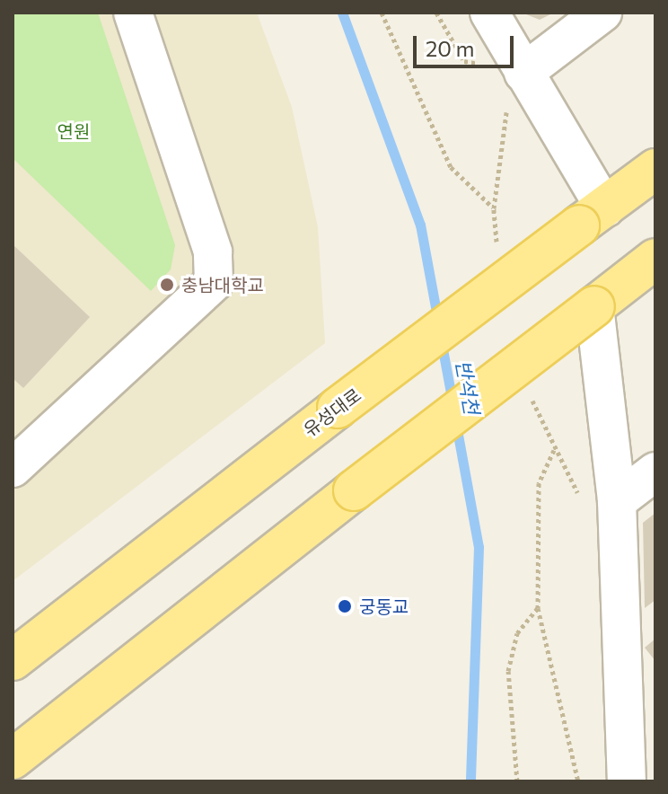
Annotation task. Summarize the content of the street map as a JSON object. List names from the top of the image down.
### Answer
{
  "streets": {
    "main road": ["유성대로"]
  },
  "water": ["반석천"],
  "parks": ["연원"],
  "places": ["충남대학교", "궁동교"],
  "scale_bar": "20 m"
}
